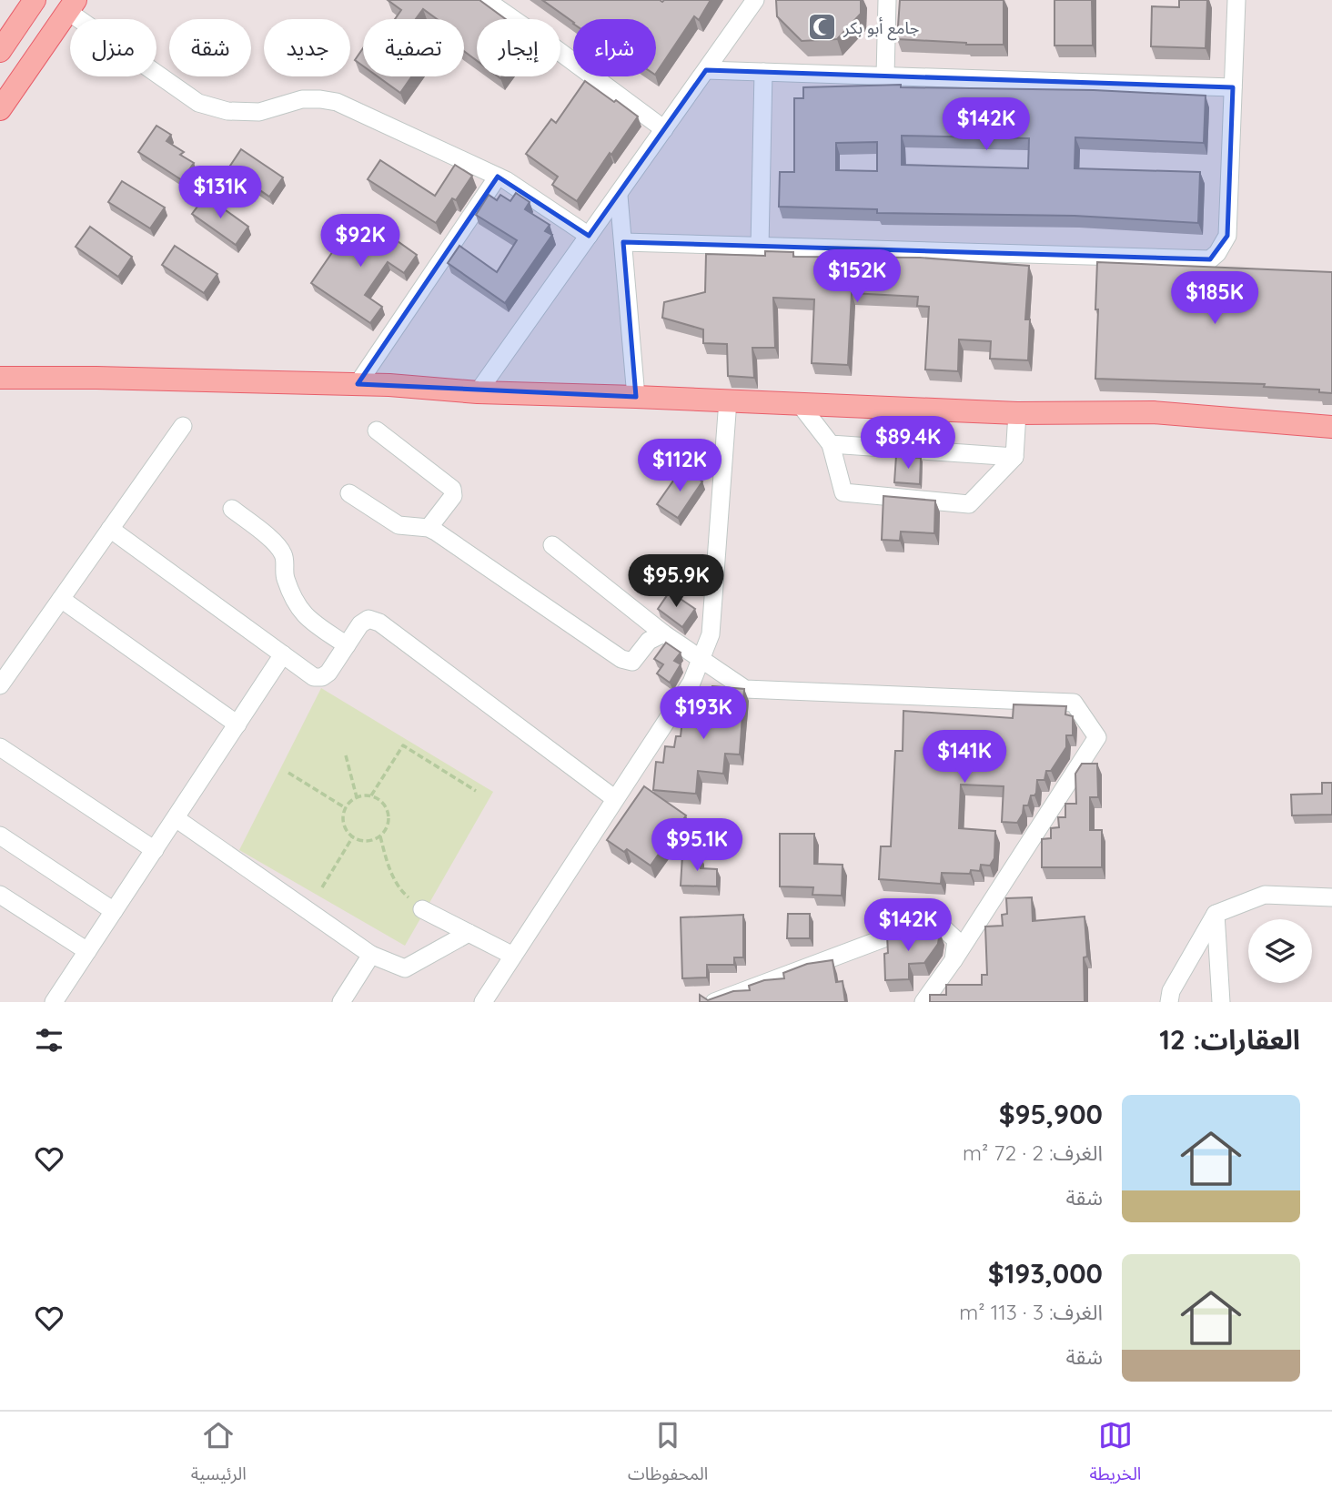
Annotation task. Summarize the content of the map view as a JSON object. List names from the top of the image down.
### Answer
{
  "places": {
    "mosque": ["جامع أبو بكر"]
  },
  "page": {
    "chip": [
      "شراء",
      "إيجار",
      "تصفية",
      "جديد",
      "شقة",
      "منزل"
    ],
    "price": [
      "$142K",
      "$131K",
      "$92K",
      "$152K",
      "$185K",
      "$89.4K",
      "$112K",
      "$95.9K",
      "$193K",
      "$141K",
      "$95.1K",
      "$142K"
    ],
    "heading": "العقارات: 12",
    "list": [
      {
        "name": "$95,900",
        "note": "الغرف: 2 · 72 m² · شقة"
      },
      {
        "name": "$193,000",
        "note": "الغرف: 3 · 113 m² · شقة"
      }
    ],
    "tabs": ["الخريطة", "المحفوظات", "الرئيسية"]
  }
}
